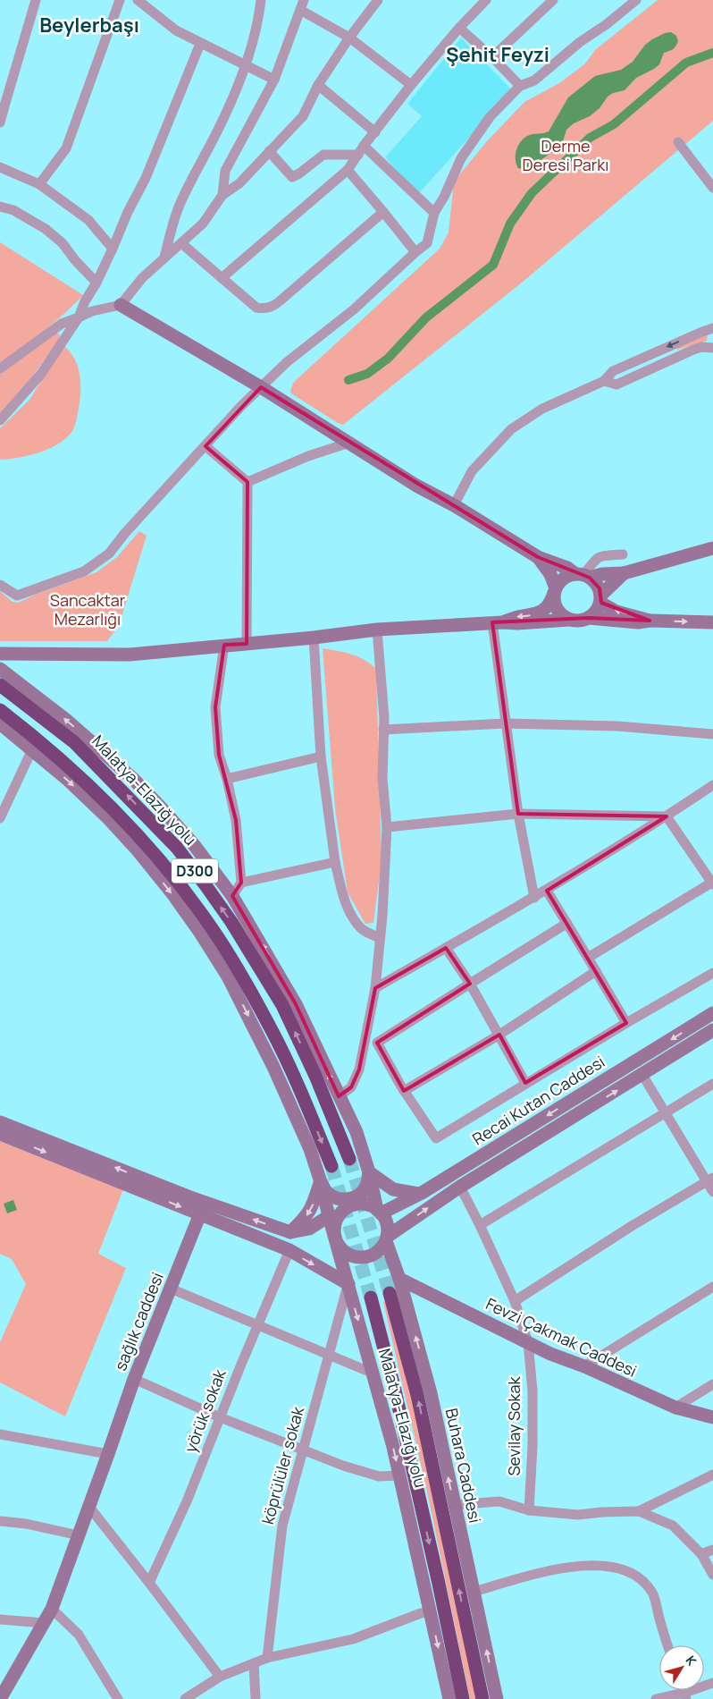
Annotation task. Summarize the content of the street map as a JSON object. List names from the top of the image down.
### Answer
{
  "streets": {
    "highway": ["Malatya-Elazığ yolu", "D300"],
    "main road": [
      "Recai Kutan Caddesi",
      "sağlık caddesi",
      "Fevzi Çakmak Caddesi",
      "Buhara Caddesi"
    ],
    "street": ["yörük sokak", "Sevilay Sokak", "köprülüler sokak"]
  },
  "crossings": [
    ["Malatya-Elazığ yolu", "Recai Kutan Caddesi"],
    ["Malatya-Elazığ yolu", "köprülüler sokak"],
    ["Malatya-Elazığ yolu", "Buhara Caddesi"],
    ["Recai Kutan Caddesi", "Sevilay Sokak"],
    ["Recai Kutan Caddesi", "Buhara Caddesi"],
    ["Fevzi Çakmak Caddesi", "Sevilay Sokak"],
    ["Fevzi Çakmak Caddesi", "Buhara Caddesi"]
  ],
  "one_way": ["Buhara Caddesi"],
  "districts": ["Beylerbaşı", "Şehit Feyzi"],
  "parks": ["Derme Deresi Parkı", "Sancaktar Mezarlığı"],
  "north": "top right"
}
